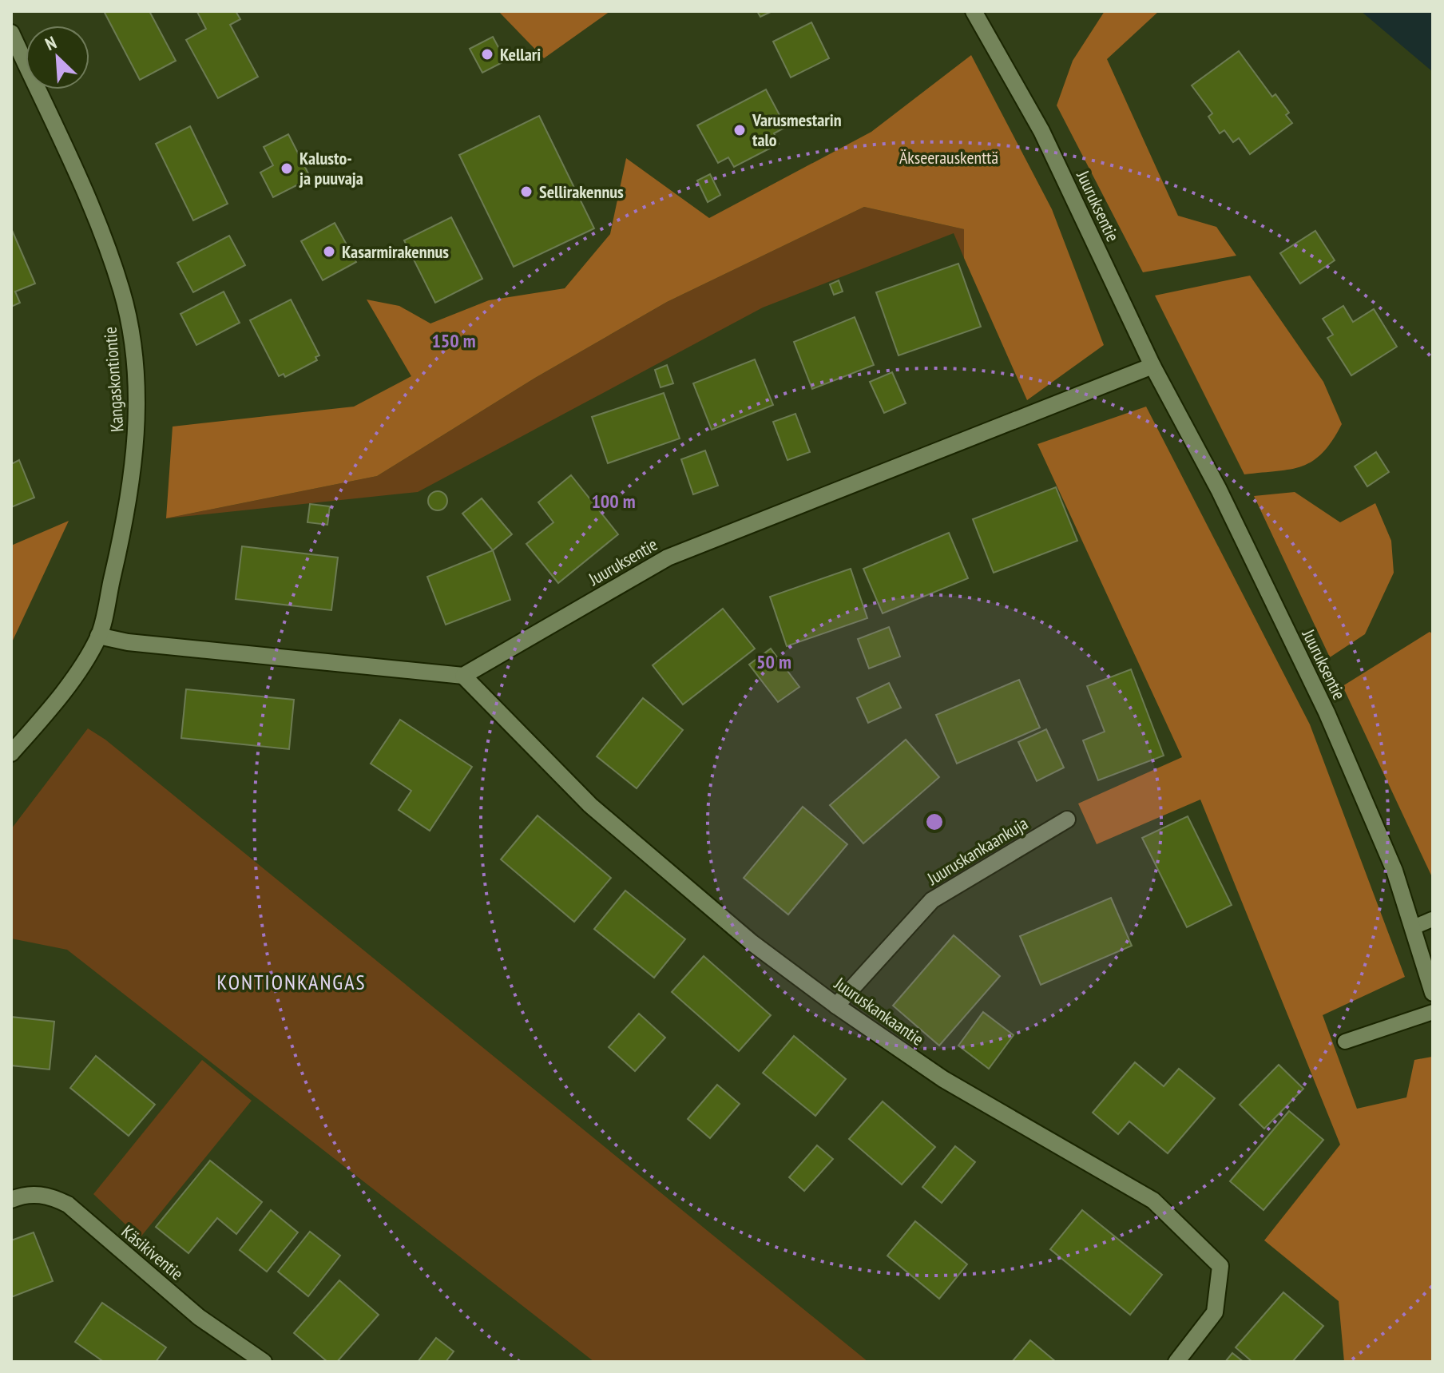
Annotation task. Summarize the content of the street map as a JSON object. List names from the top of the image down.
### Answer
{
  "streets": {
    "street": [
      "Juuruksentie",
      "Kangaskontiontie",
      "Juuruskankaankuja",
      "Juuruskankaantie",
      "Käsikiventie"
    ]
  },
  "crossings": [
    ["Juuruksentie", "Juuruskankaantie"],
    ["Juuruskankaankuja", "Juuruskankaantie"]
  ],
  "districts": ["KONTIONKANGAS"],
  "parks": ["Äkseerauskenttä"],
  "places": [
    "Kellari",
    "Varusmestarin talo",
    "Kalusto- ja puuvaja",
    "Sellirakennus",
    "Kasarmirakennus"
  ],
  "north": "top left",
  "rings": ["150 m", "100 m", "50 m"]
}
